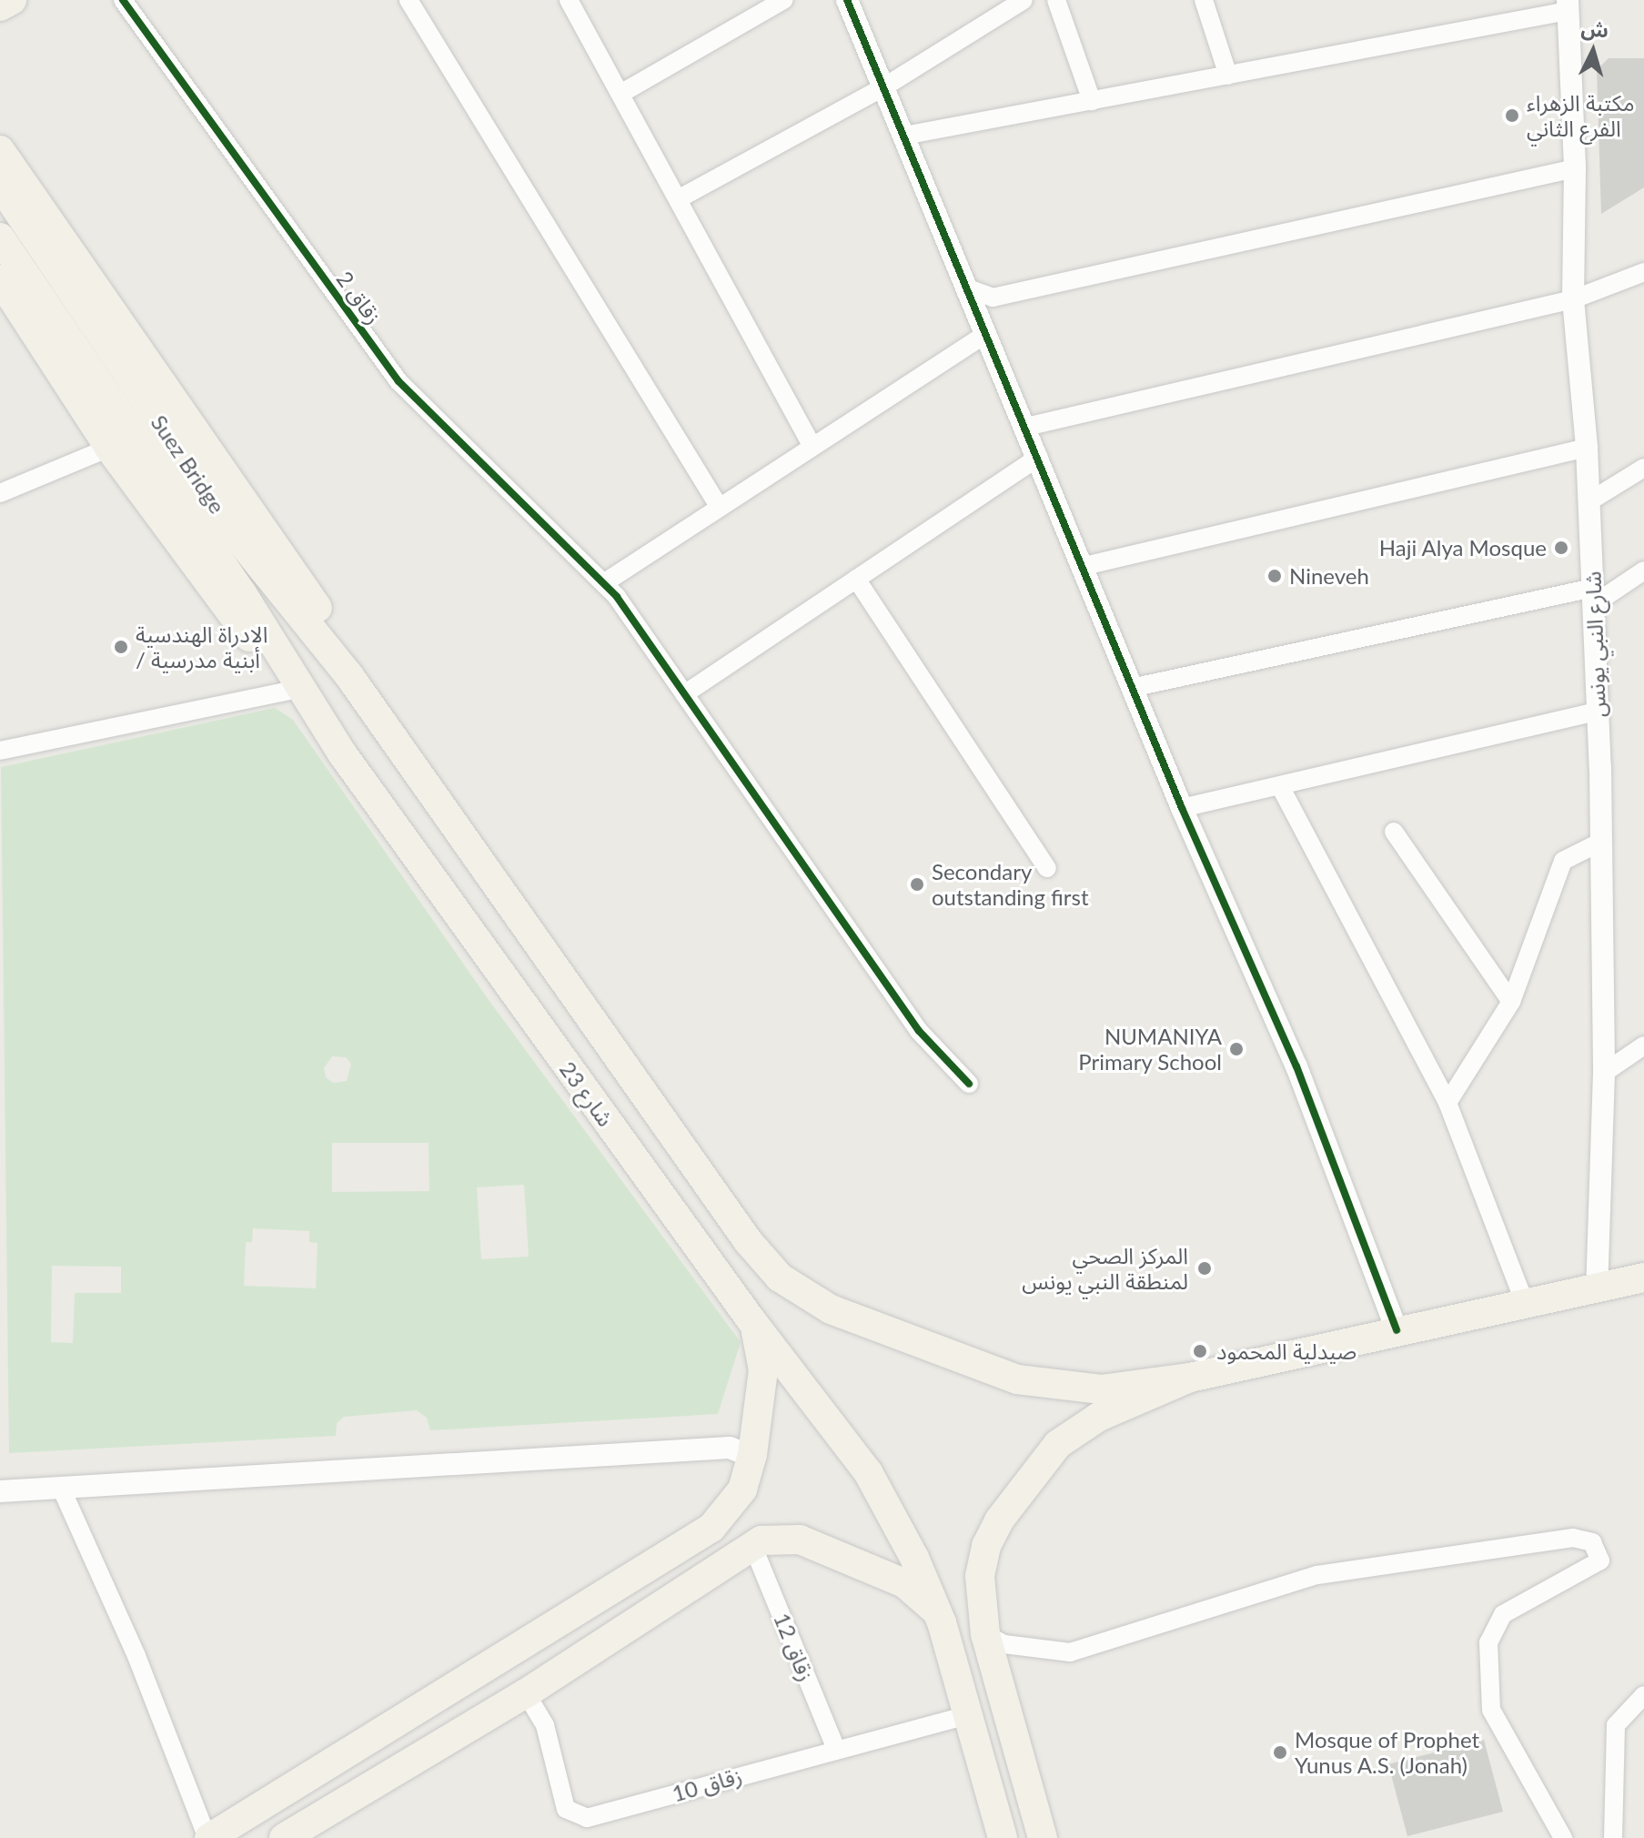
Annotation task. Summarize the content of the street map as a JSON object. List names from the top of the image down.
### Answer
{
  "streets": {
    "main road": ["Suez Bridge", "شارع 23"],
    "street": [
      "زقاق 2",
      "شارع النبي يونس",
      "زقاق 12",
      "زقاق 10"
    ]
  },
  "crossings": [
    ["Suez Bridge", "شارع 23"],
    ["زقاق 12", "زقاق 10"]
  ],
  "places": [
    "مكتبة الزهراء الفرع الثاني",
    "Haji Alya Mosque",
    "Nineveh",
    "الادراة الهندسية / أبنية مدرسية",
    "Secondary outstanding first",
    "NUMANIYA Primary School",
    "المركز الصحي لمنطقة النبي يونس",
    "صيدلية المحمود",
    "Mosque of Prophet Yunus A.S. (Jonah)"
  ],
  "north": "top"
}
